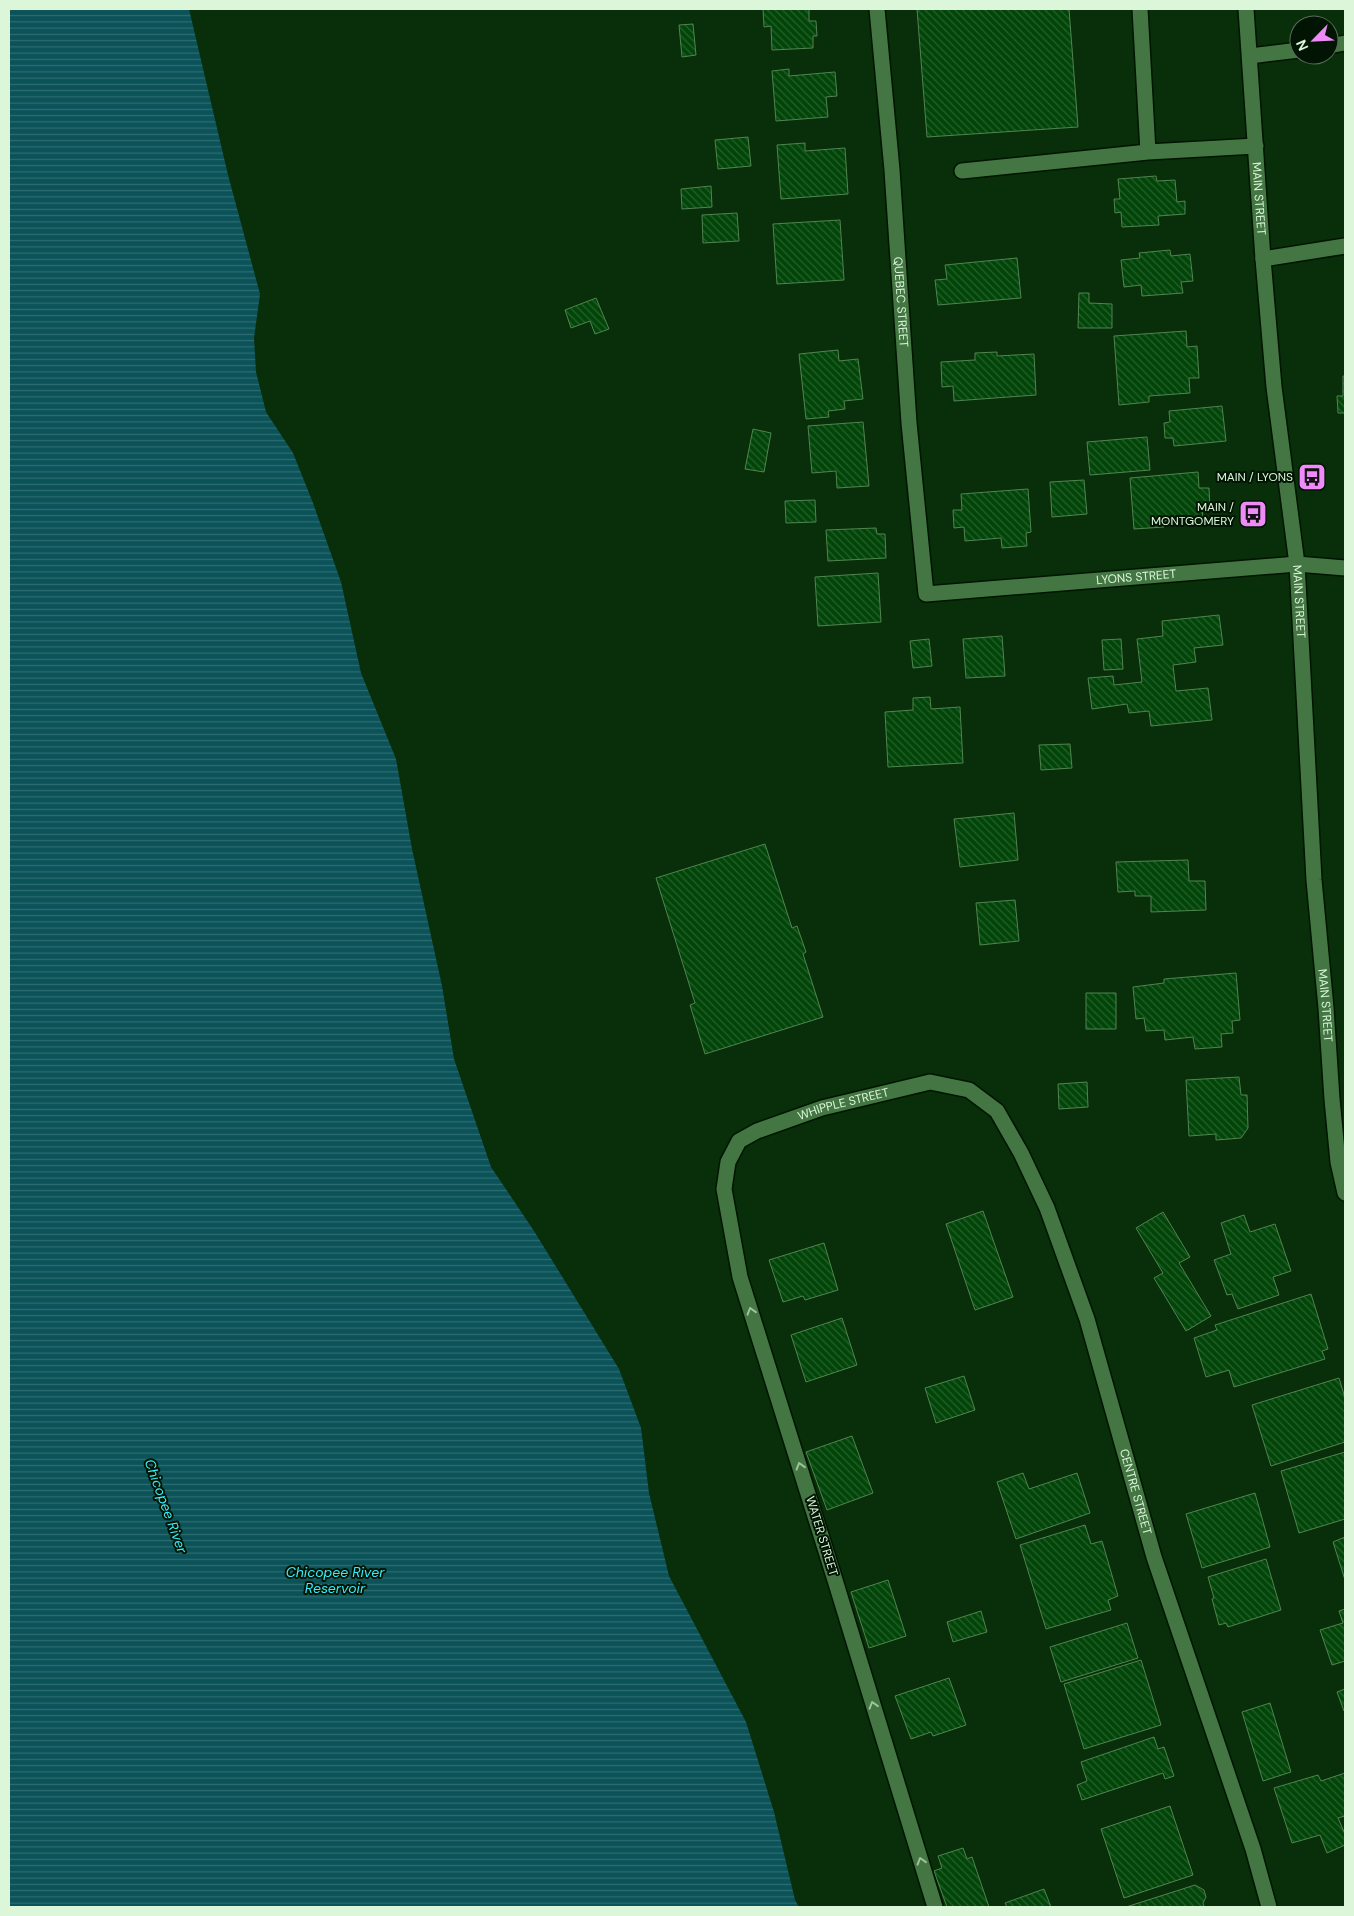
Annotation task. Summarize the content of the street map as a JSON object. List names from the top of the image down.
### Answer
{
  "streets": {
    "street": [
      "MAIN STREET",
      "QUEBEC STREET",
      "LYONS STREET",
      "WHIPPLE STREET",
      "CENTRE STREET",
      "WATER STREET"
    ]
  },
  "crossings": [
    ["MAIN STREET", "LYONS STREET"],
    ["QUEBEC STREET", "LYONS STREET"],
    ["WHIPPLE STREET", "CENTRE STREET"],
    ["WHIPPLE STREET", "WATER STREET"]
  ],
  "one_way": ["WATER STREET"],
  "water": ["Chicopee River", "Chicopee River Reservoir"],
  "places": {
    "bus stop": ["MAIN / LYONS", "MAIN / MONTGOMERY"]
  },
  "north": "bottom left"
}
